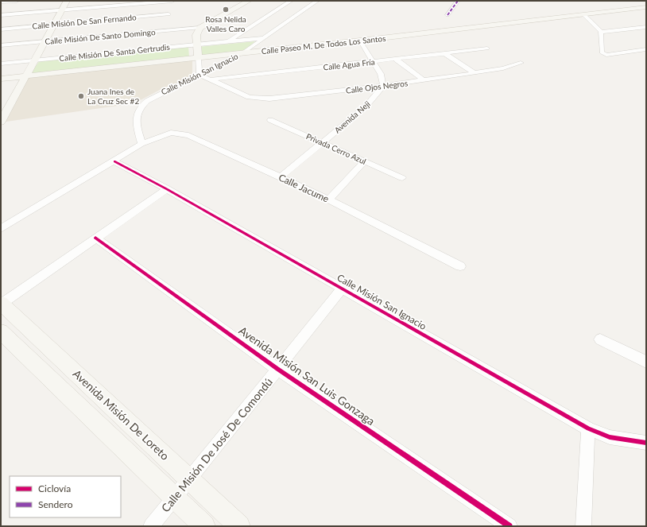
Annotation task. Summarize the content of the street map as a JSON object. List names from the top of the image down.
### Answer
{
  "streets": {
    "main road": ["Calle Paseo M. De Todos Los Santos", "Avenida Misión De Loreto"],
    "street": [
      "Calle Misión De San Fernando",
      "Calle Misión De Santo Domingo",
      "Calle Misión De Santa Gertrudis",
      "Calle Agua Fría",
      "Calle Misión San Ignacio",
      "Calle Ojos Negros",
      "Avenida Neji",
      "Privada Cerro Azul",
      "Calle Jacume",
      "Avenida Misión San Luis Gonzaga",
      "Calle Misión De José De Comondú"
    ]
  },
  "crossings": [
    ["Calle Misión De San Fernando", "Calle Misión De Santo Domingo"],
    ["Calle Paseo M. De Todos Los Santos", "Calle Misión San Ignacio"],
    ["Calle Misión De Santa Gertrudis", "Calle Misión San Ignacio"],
    ["Calle Agua Fría", "Calle Ojos Negros"],
    ["Calle Misión San Ignacio", "Calle Jacume"],
    ["Calle Misión San Ignacio", "Calle Misión De José De Comondú"],
    ["Calle Ojos Negros", "Avenida Neji"],
    ["Avenida Neji", "Privada Cerro Azul"],
    ["Avenida Neji", "Calle Jacume"],
    ["Avenida Misión San Luis Gonzaga", "Calle Misión De José De Comondú"],
    ["Avenida Misión De Loreto", "Calle Misión De José De Comondú"]
  ],
  "places": ["Rosa Nelida Valles Caro", "Juana Ines de La Cruz Sec #2"],
  "legend": ["Ciclovía", "Sendero"]
}
